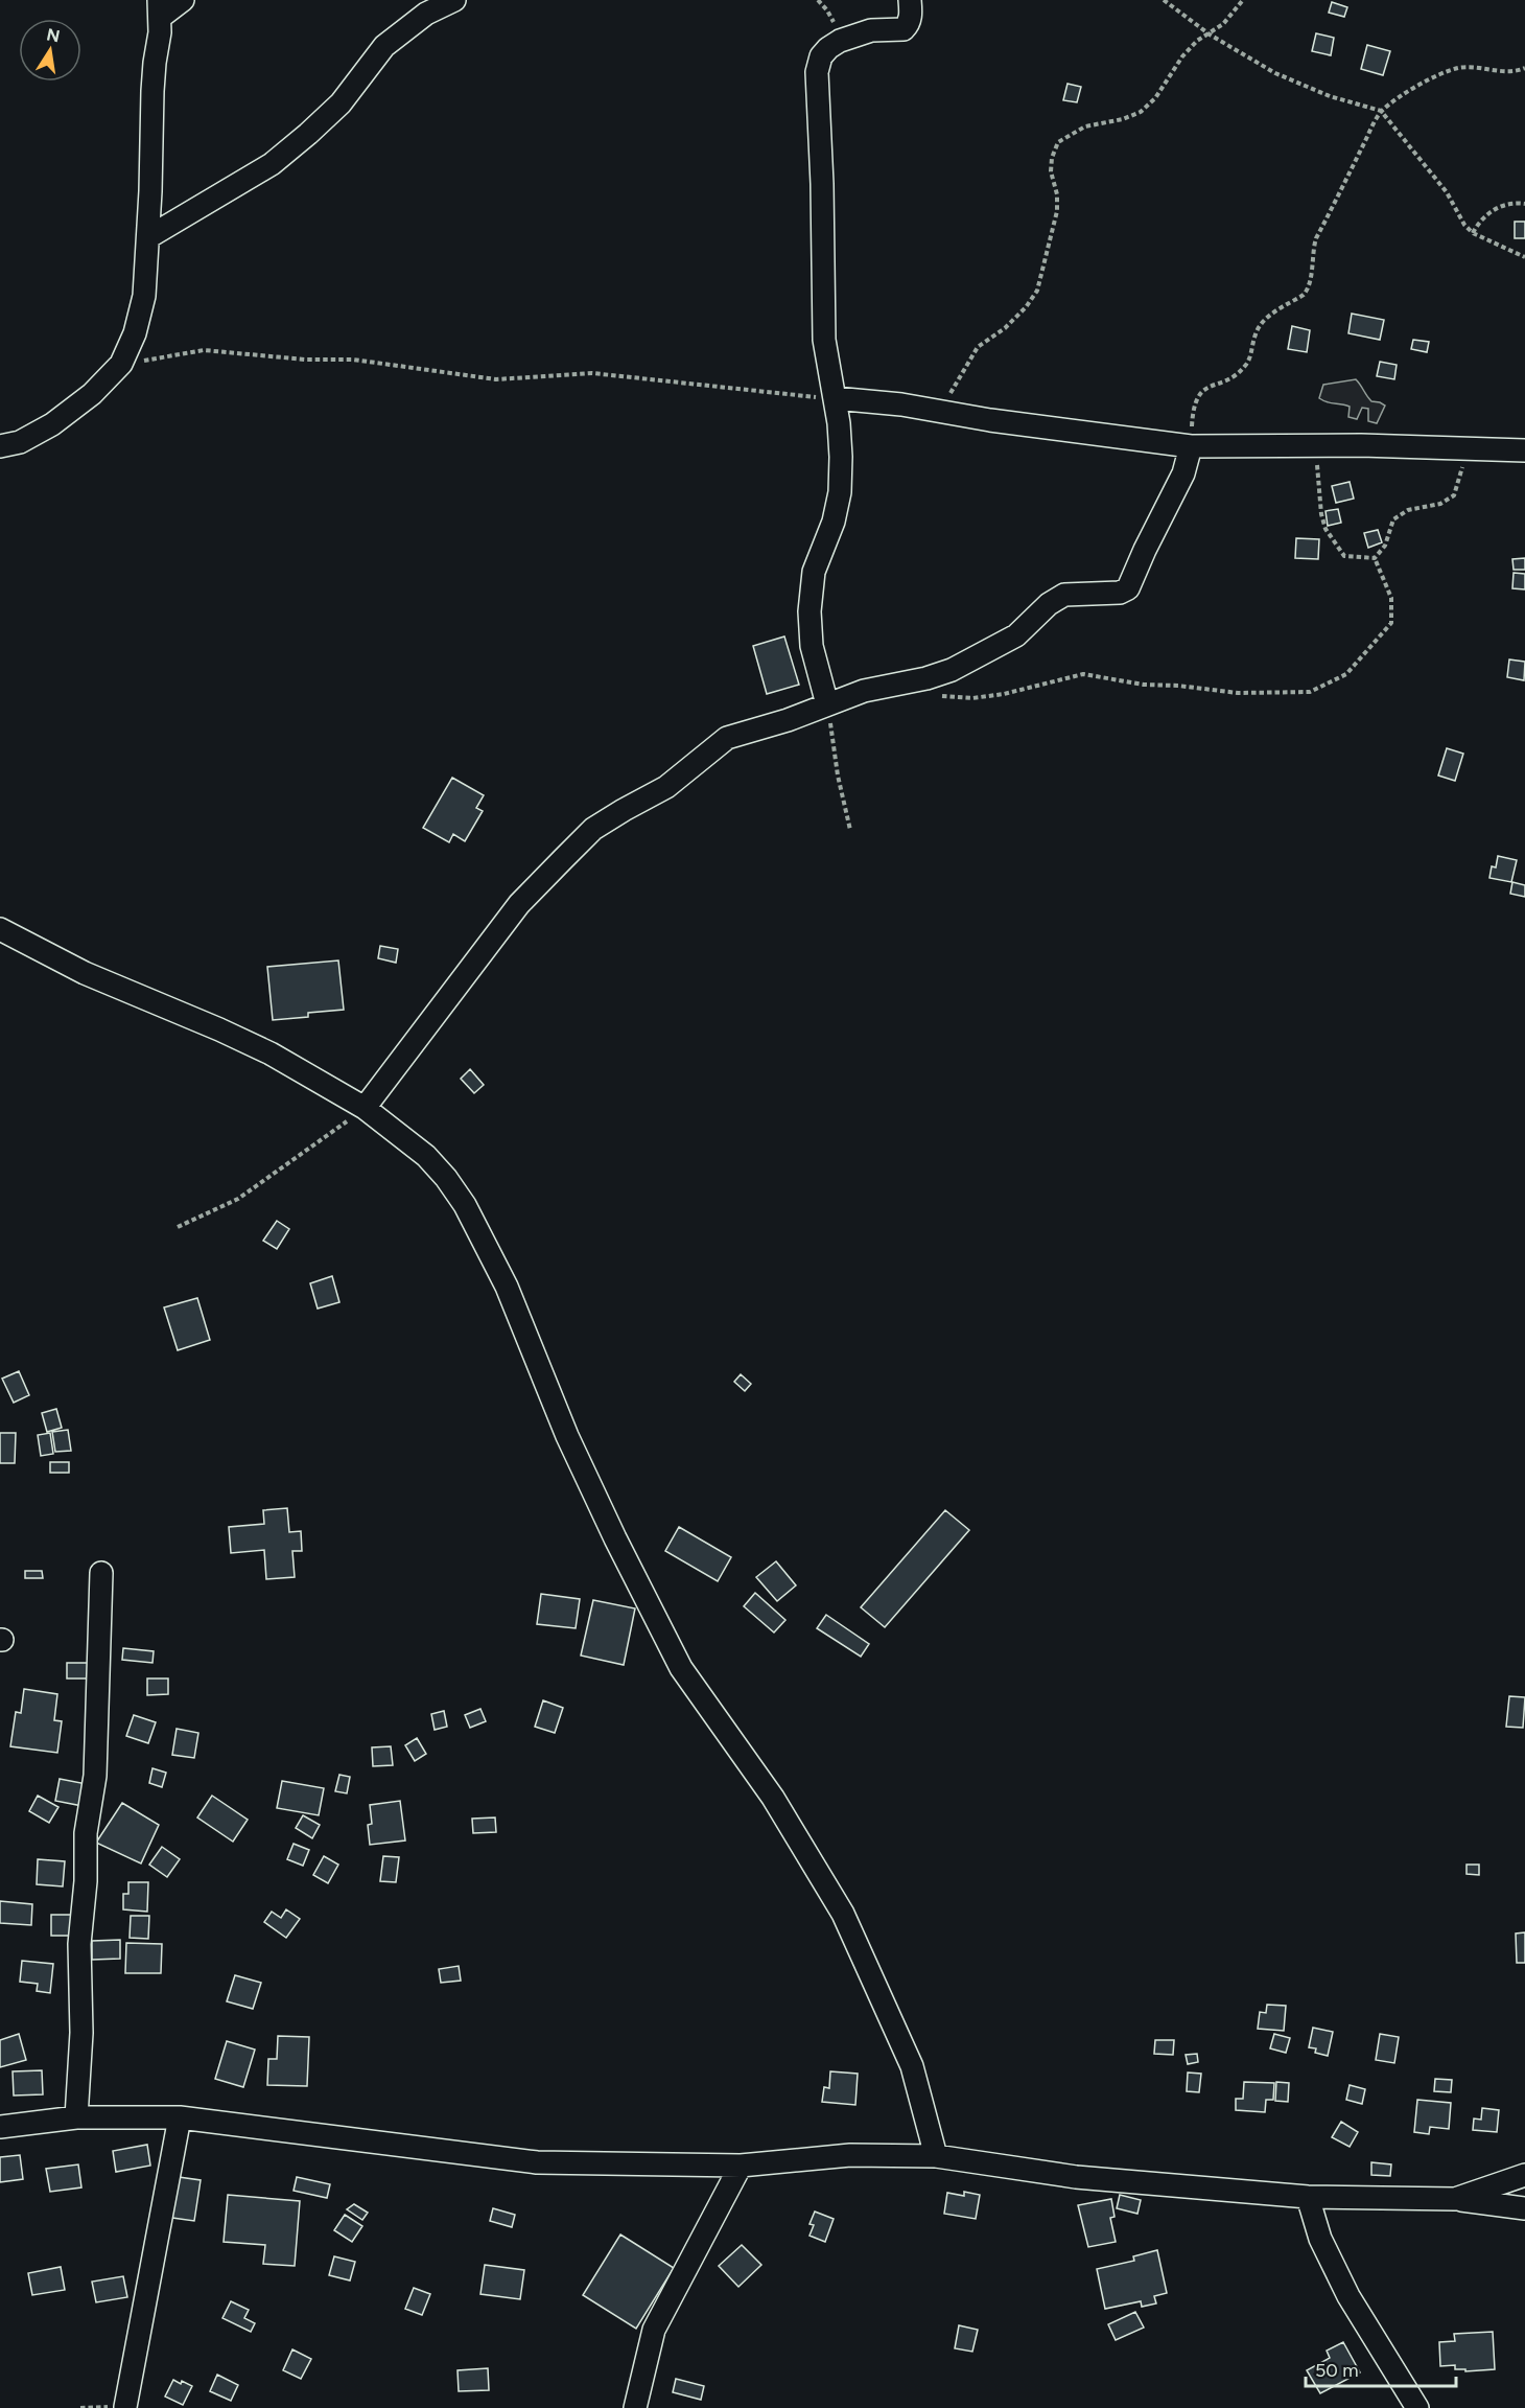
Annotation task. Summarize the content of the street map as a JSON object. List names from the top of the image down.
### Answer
{
  "scale_bar": "50 m",
  "north": "top"
}
